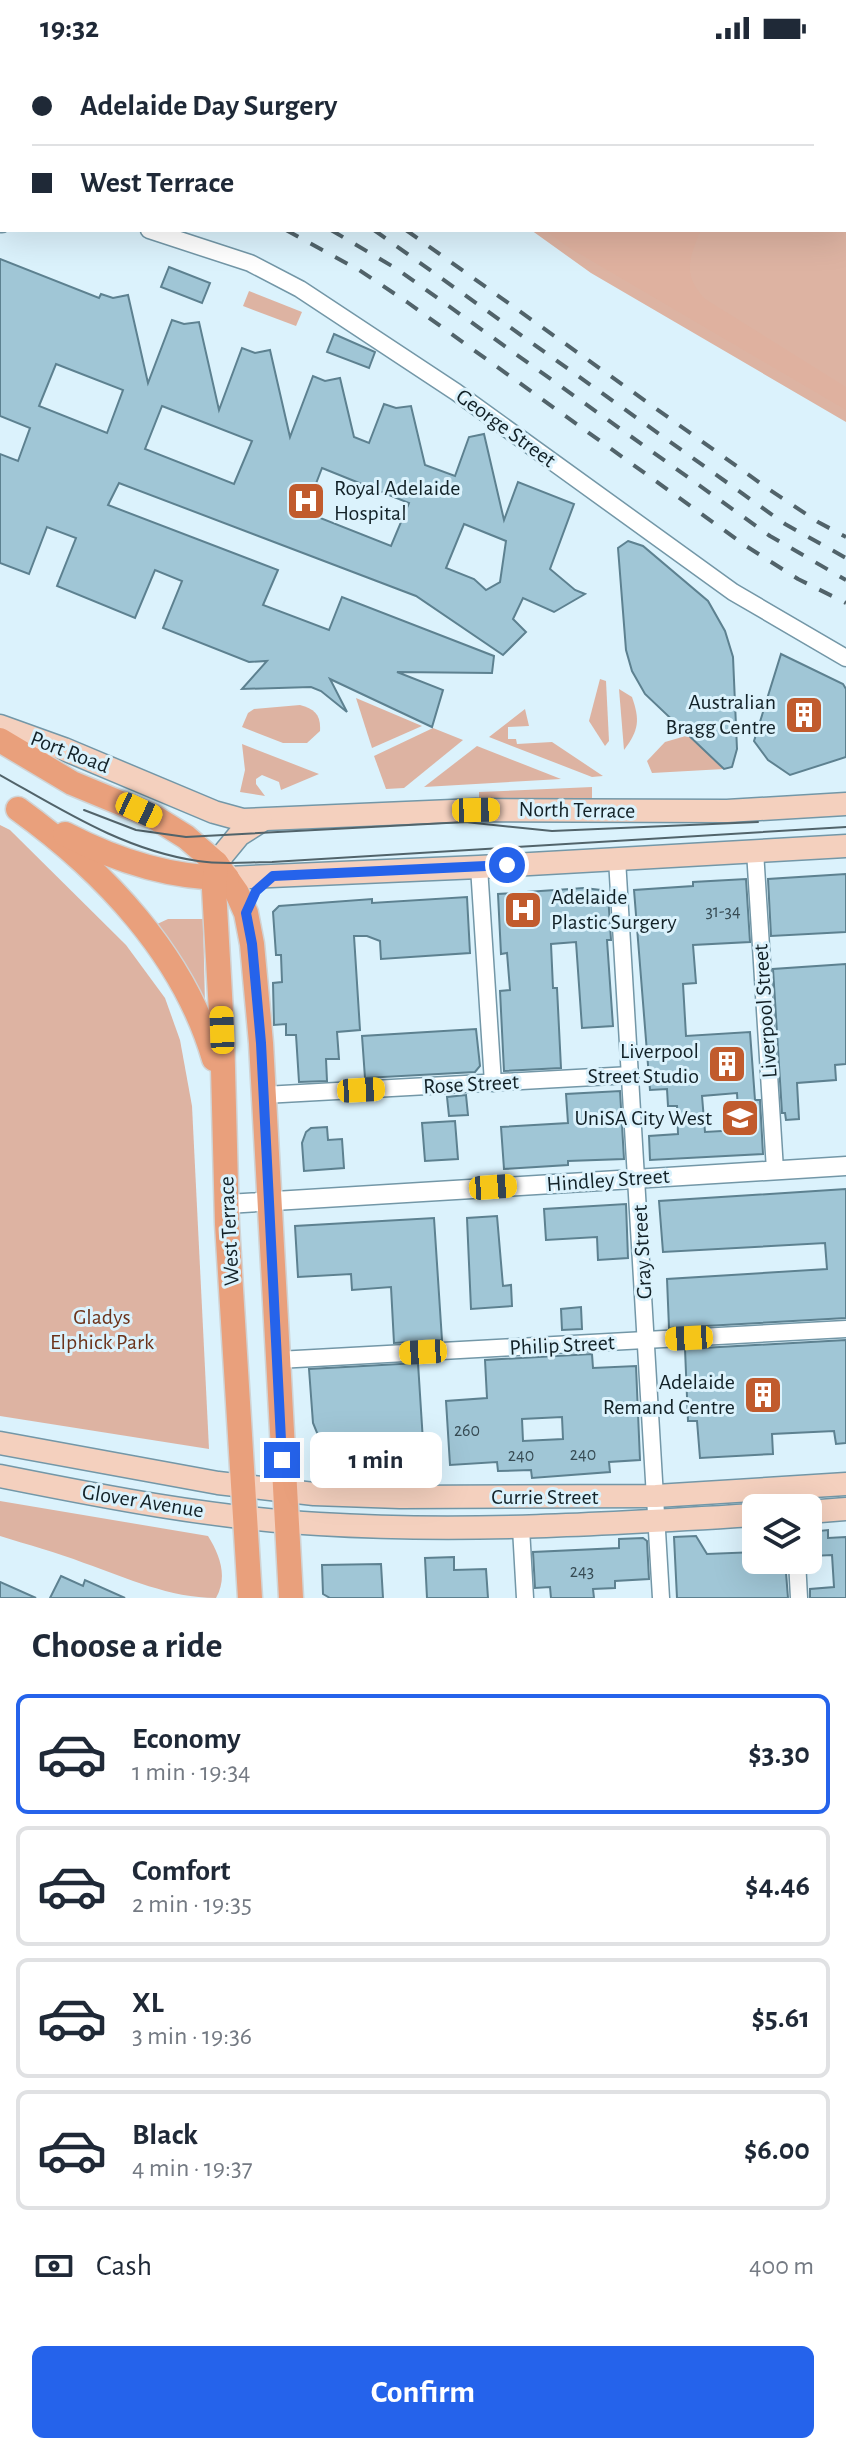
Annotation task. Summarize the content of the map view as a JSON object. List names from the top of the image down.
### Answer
{
  "streets": {
    "main road": [
      "Port Road",
      "North Terrace",
      "West Terrace",
      "Currie Street",
      "Glover Avenue"
    ],
    "street": [
      "George Street",
      "Liverpool Street",
      "Rose Street",
      "Hindley Street",
      "Gray Street",
      "Philip Street"
    ]
  },
  "crossings": [
    ["Port Road", "North Terrace"],
    ["Port Road", "West Terrace"],
    ["North Terrace", "West Terrace"],
    ["Liverpool Street", "Hindley Street"],
    ["Rose Street", "West Terrace"],
    ["Rose Street", "Gray Street"],
    ["Hindley Street", "West Terrace"],
    ["Hindley Street", "Gray Street"],
    ["West Terrace", "Philip Street"],
    ["West Terrace", "Currie Street"],
    ["West Terrace", "Glover Avenue"],
    ["Gray Street", "Philip Street"],
    ["Gray Street", "Currie Street"],
    ["Currie Street", "Glover Avenue"]
  ],
  "parks": ["Gladys Elphick Park"],
  "places": {
    "hospital": ["Royal Adelaide Hospital", "Adelaide Plastic Surgery"],
    "building": ["Australian Bragg Centre", "Liverpool Street Studio", "Adelaide Remand Centre"],
    "school or university": ["UniSA City West"]
  },
  "house_numbers": [
    "31-34",
    "260",
    "240",
    "240",
    "243"
  ],
  "page": {
    "status": "19:32",
    "banner": ["Adelaide Day Surgery", "West Terrace"],
    "bubble": "1 min",
    "heading": "Choose a ride",
    "list": [
      {
        "name": "Economy",
        "note": "1 min · 19:34",
        "value": "$3.30"
      },
      {
        "name": "Comfort",
        "note": "2 min · 19:35",
        "value": "$4.46"
      },
      {
        "name": "XL",
        "note": "3 min · 19:36",
        "value": "$5.61"
      },
      {
        "name": "Black",
        "note": "4 min · 19:37",
        "value": "$6.00"
      }
    ],
    "pay": ["Cash", "400 m"],
    "buttons": "Confirm"
  }
}
